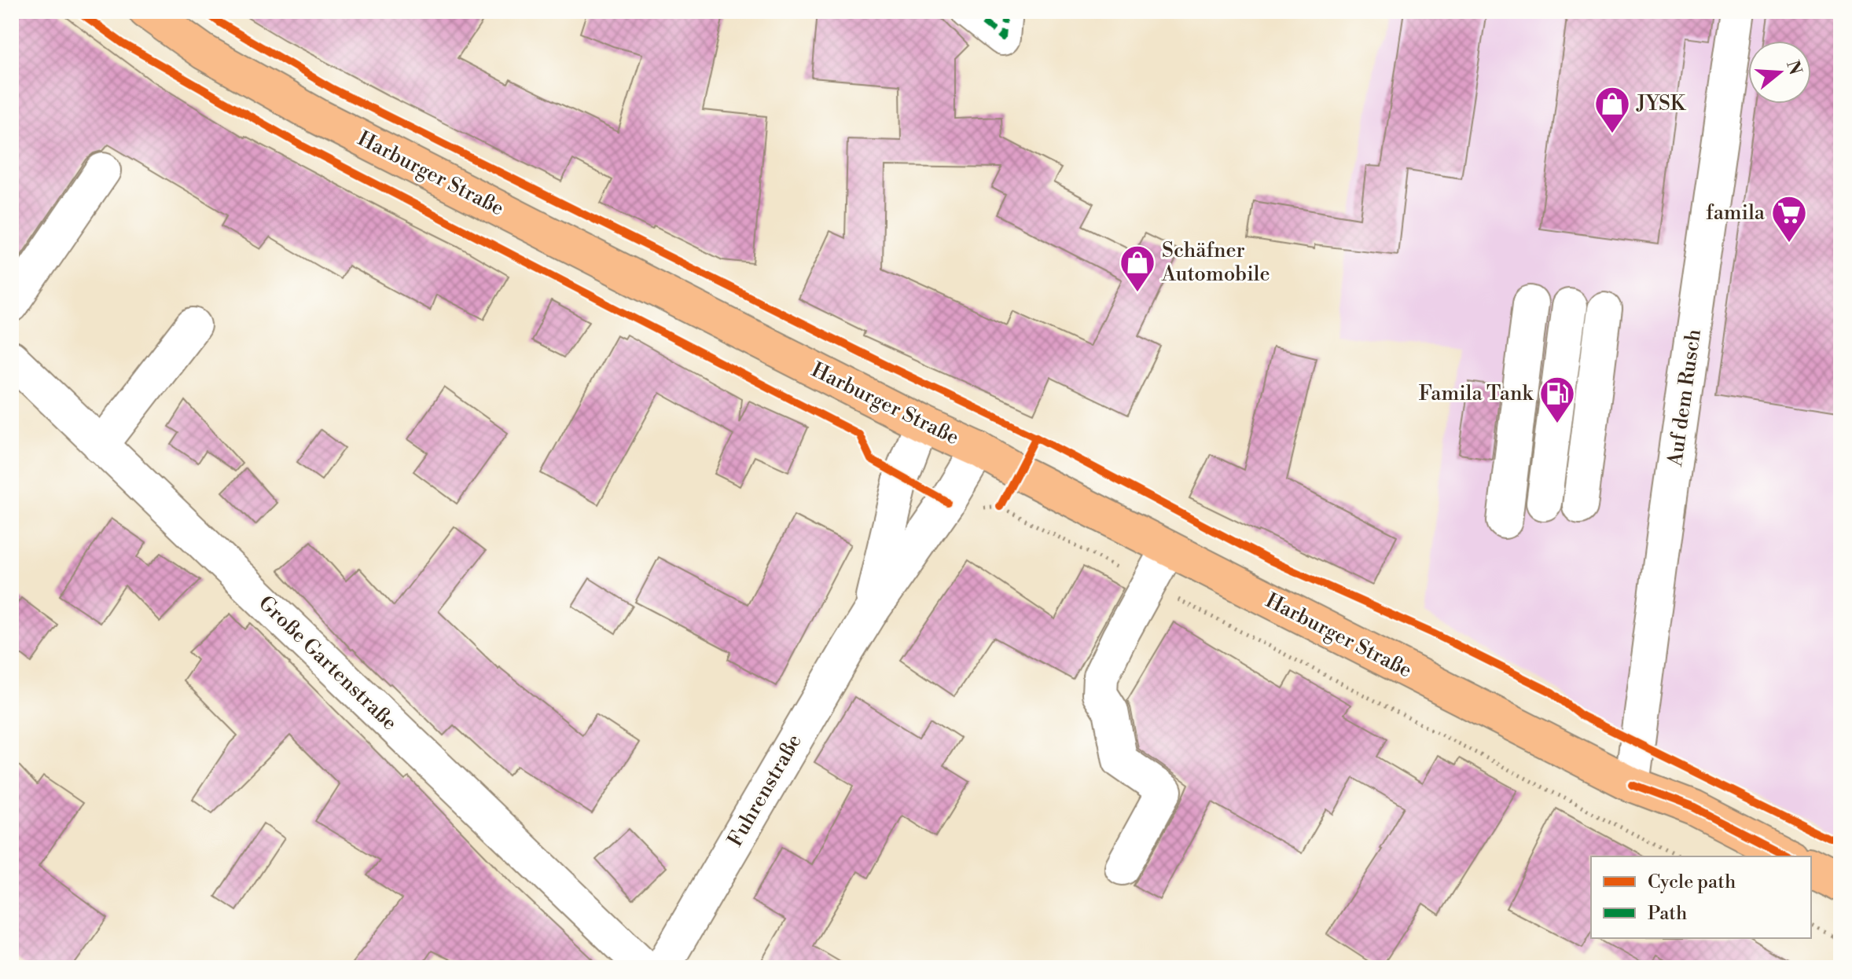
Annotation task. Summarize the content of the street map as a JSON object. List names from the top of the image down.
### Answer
{
  "streets": {
    "main road": ["Harburger Straße"],
    "street": ["Auf dem Rusch", "Große Gartenstraße", "Fuhrenstraße"]
  },
  "crossings": [
    ["Harburger Straße", "Auf dem Rusch"],
    ["Harburger Straße", "Fuhrenstraße"]
  ],
  "places": {
    "shop": ["JYSK", "Schäfner Automobile"],
    "supermarket": ["famila"],
    "fuel station": ["Famila Tank"]
  },
  "legend": ["Cycle path", "Path"],
  "north": "right"
}
